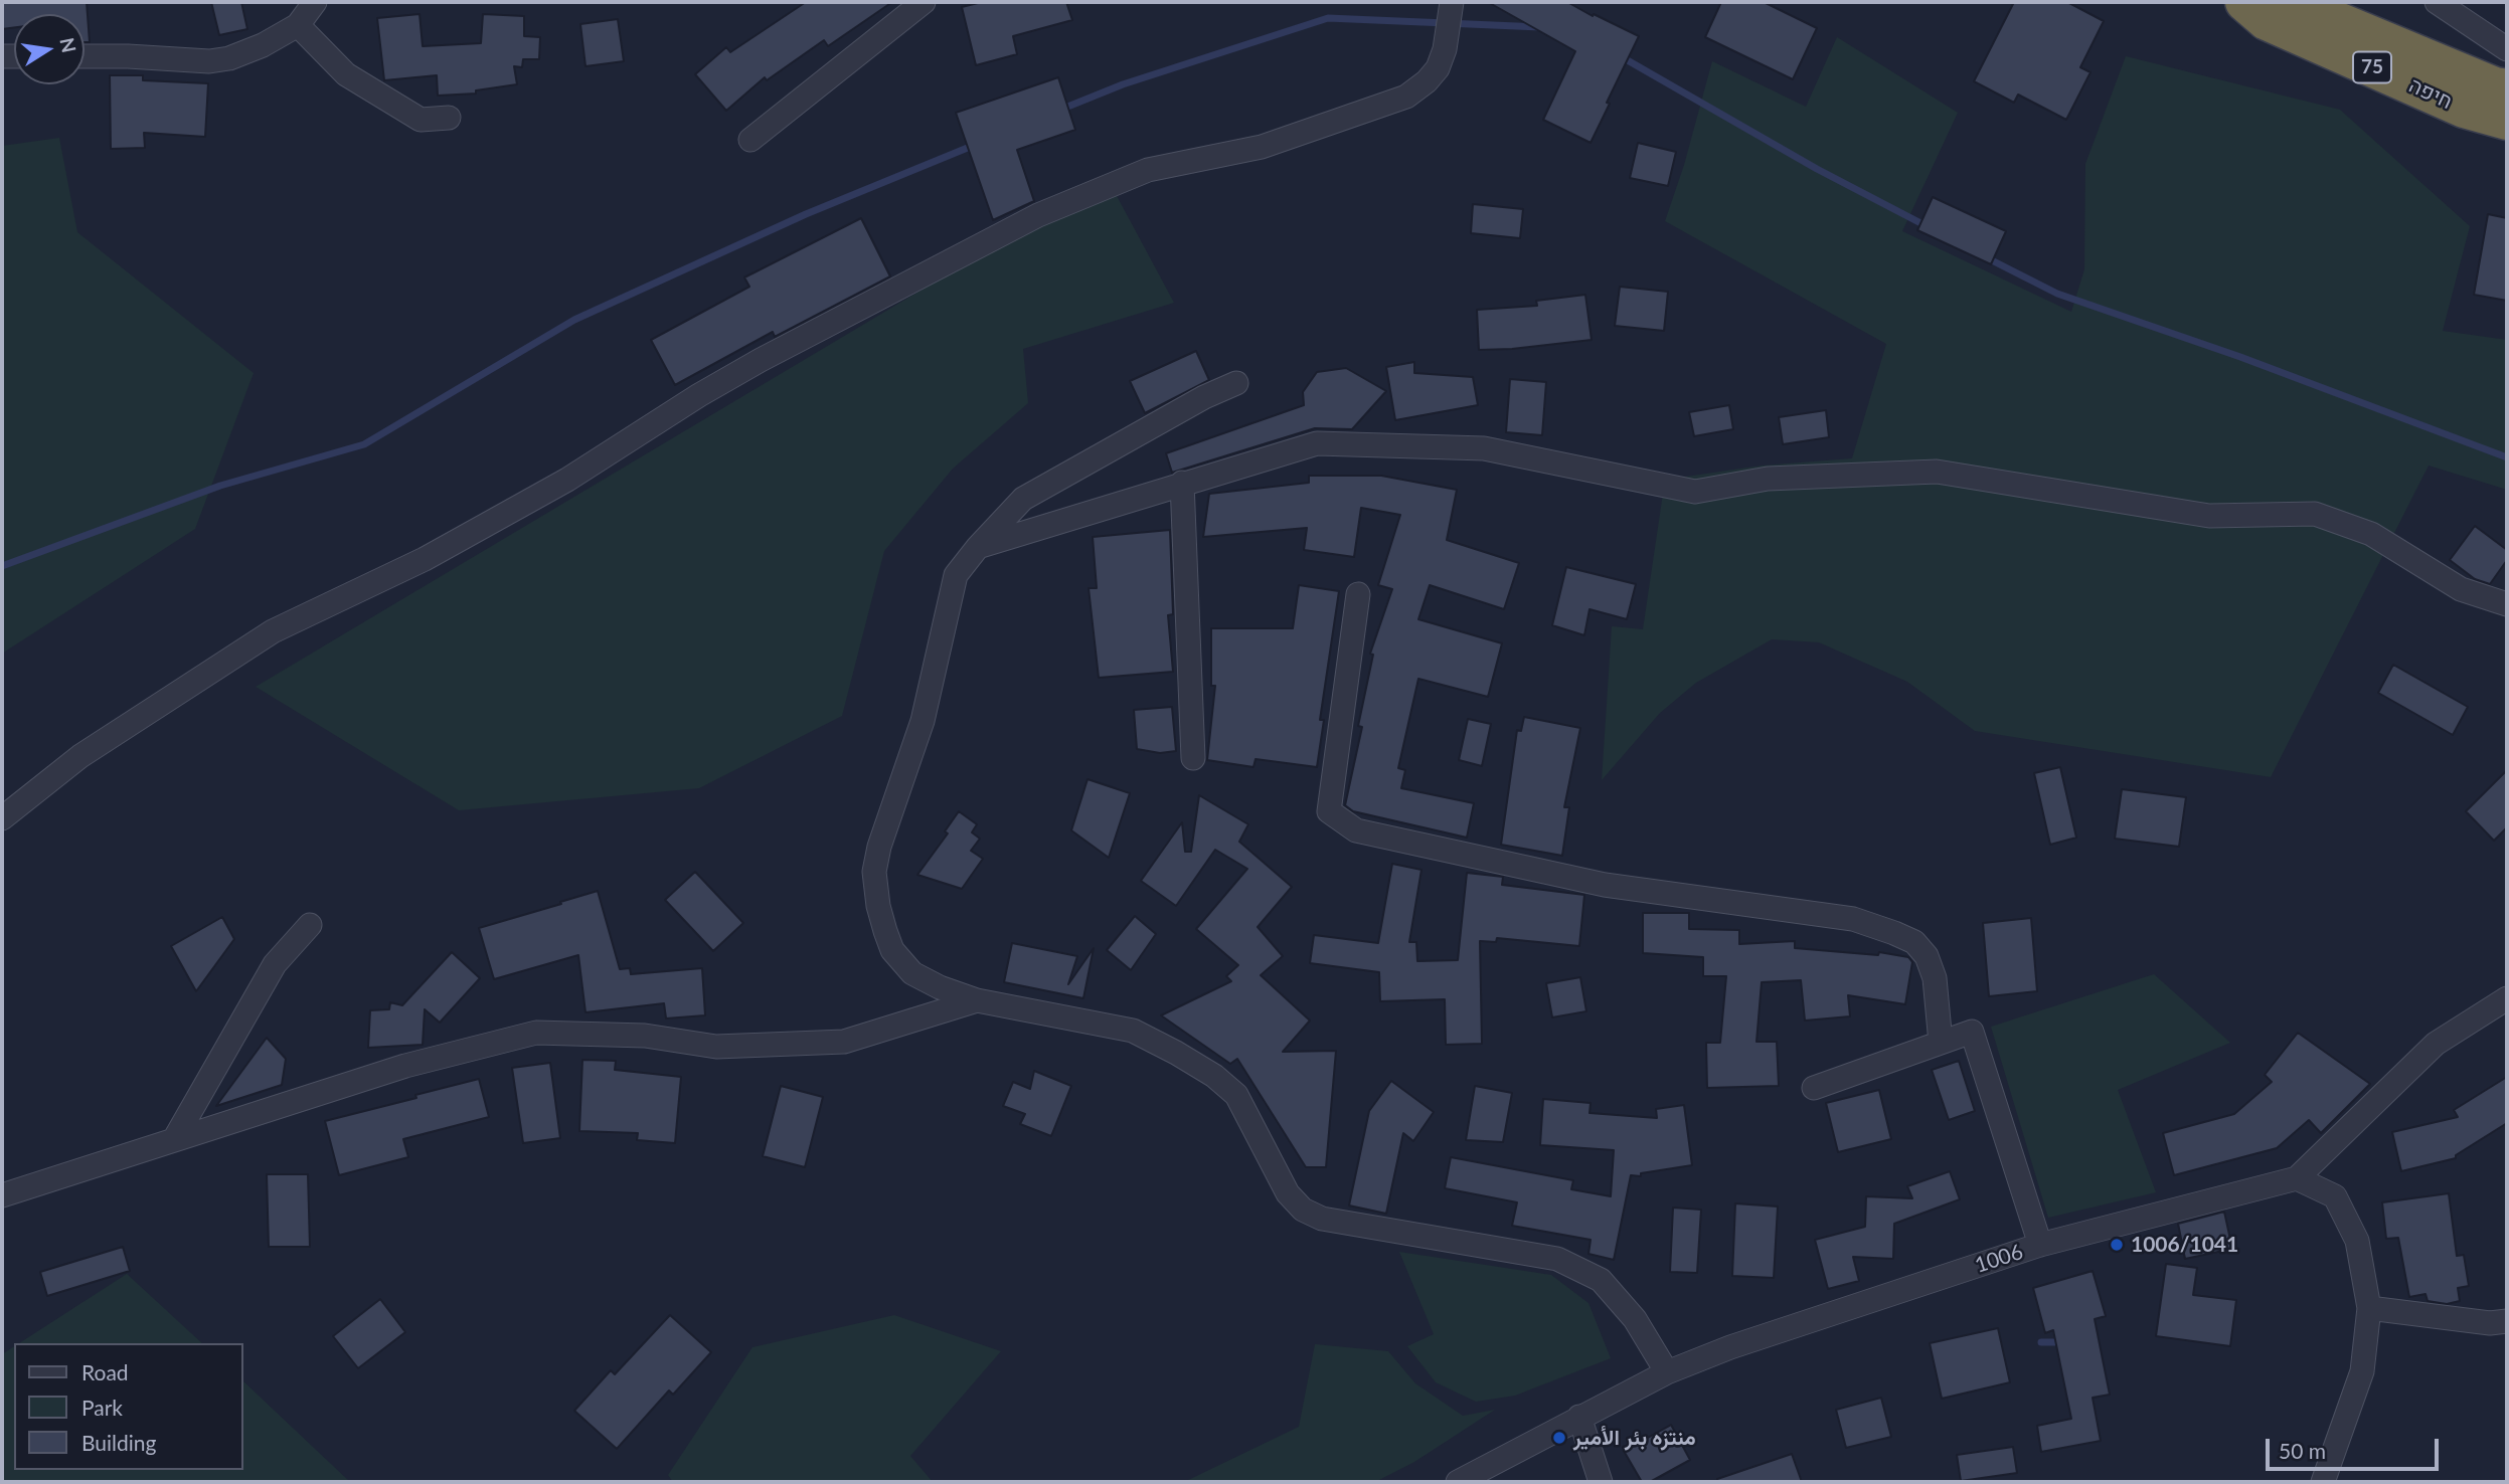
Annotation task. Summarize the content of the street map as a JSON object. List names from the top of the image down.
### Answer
{
  "streets": {
    "highway": ["75", "חיפה"],
    "street": ["1006"]
  },
  "places": ["1006/1041", "منتزه بئر الأمير"],
  "legend": ["Road", "Park", "Building"],
  "scale_bar": "50 m",
  "north": "right"
}
